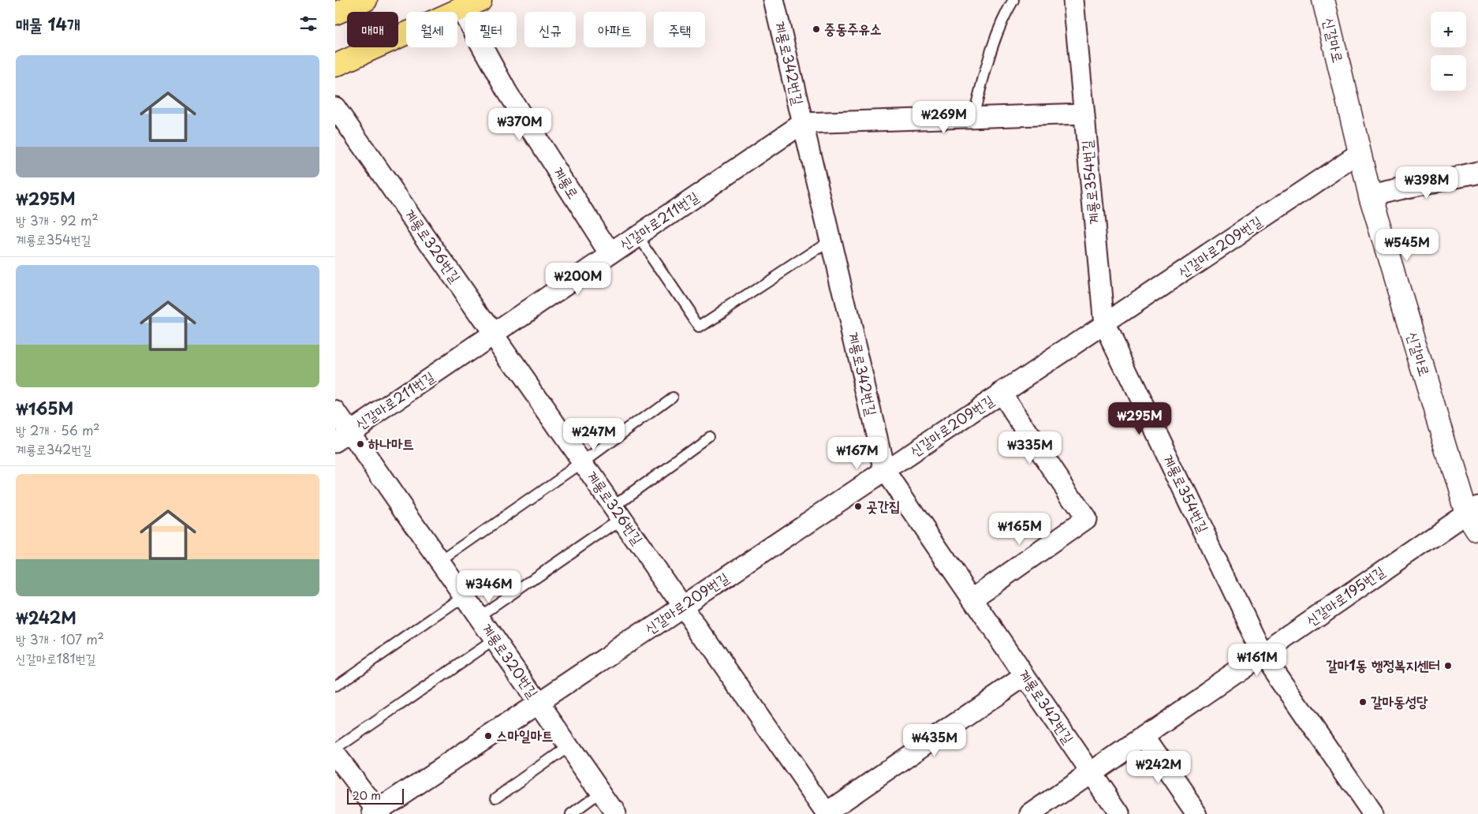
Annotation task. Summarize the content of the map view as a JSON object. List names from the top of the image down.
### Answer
{
  "streets": {
    "main road": ["계룡로"],
    "street": [
      "신갈마로",
      "계룡로342번길",
      "계룡로354번길",
      "신갈마로211번길",
      "계룡로326번길",
      "신갈마로209번길",
      "신갈마로195번길",
      "계룡로320번길"
    ]
  },
  "crossings": [
    ["신갈마로", "신갈마로209번길"],
    ["신갈마로", "신갈마로195번길"],
    ["계룡로342번길", "신갈마로211번길"],
    ["계룡로342번길", "계룡로326번길"],
    ["계룡로342번길", "신갈마로209번길"],
    ["계룡로342번길", "신갈마로195번길"],
    ["계룡로354번길", "신갈마로209번길"],
    ["계룡로354번길", "신갈마로195번길"],
    ["계룡로", "신갈마로211번길"],
    ["신갈마로211번길", "계룡로326번길"],
    ["신갈마로211번길", "계룡로320번길"],
    ["계룡로326번길", "신갈마로209번길"],
    ["신갈마로209번길", "계룡로320번길"]
  ],
  "places": [
    "중동주유소",
    "하나마트",
    "곳간집",
    "갈마1동 행정복지센터",
    "갈마동성당",
    "스마일마트"
  ],
  "scale_bar": "20 m",
  "page": {
    "heading": "매물 14개",
    "map_buttons": ["+", "−"],
    "chip": [
      "매매",
      "월세",
      "필터",
      "신규",
      "아파트",
      "주택"
    ],
    "list": [
      {
        "name": "₩295M",
        "note": "방 3개 · 92 m² · 계룡로354번길"
      },
      {
        "name": "₩165M",
        "note": "방 2개 · 56 m² · 계룡로342번길"
      },
      {
        "name": "₩242M",
        "note": "방 3개 · 107 m² · 신갈마로181번길"
      }
    ],
    "price": [
      "₩269M",
      "₩370M",
      "₩398M",
      "₩545M",
      "₩200M",
      "₩295M",
      "₩247M",
      "₩335M",
      "₩167M",
      "₩165M",
      "₩346M",
      "₩161M",
      "₩435M",
      "₩242M"
    ],
    "scale": "20 m"
  }
}
